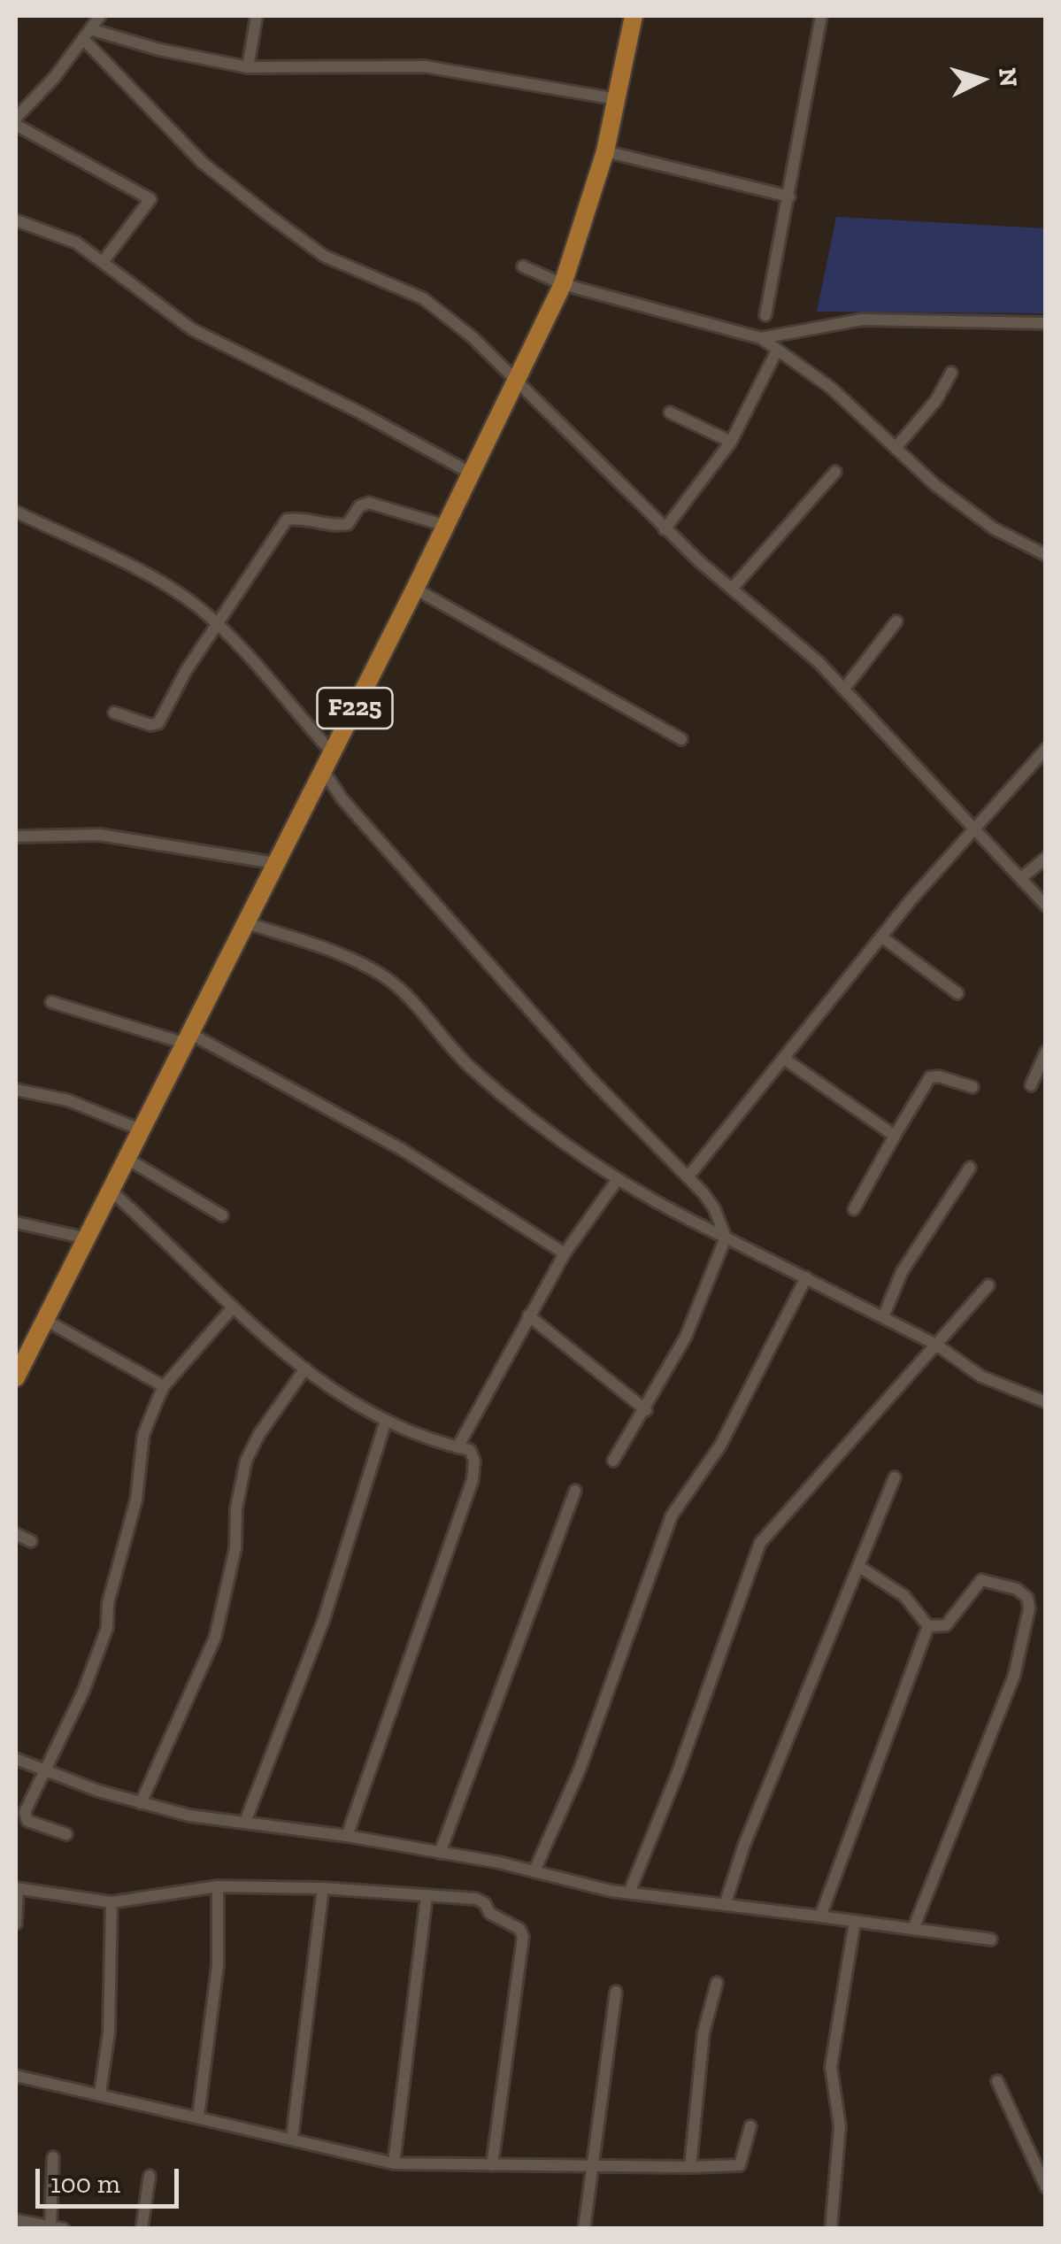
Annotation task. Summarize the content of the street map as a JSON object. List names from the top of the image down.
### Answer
{
  "streets": {
    "main road": ["F225"]
  },
  "scale_bar": "100 m",
  "north": "right"
}
